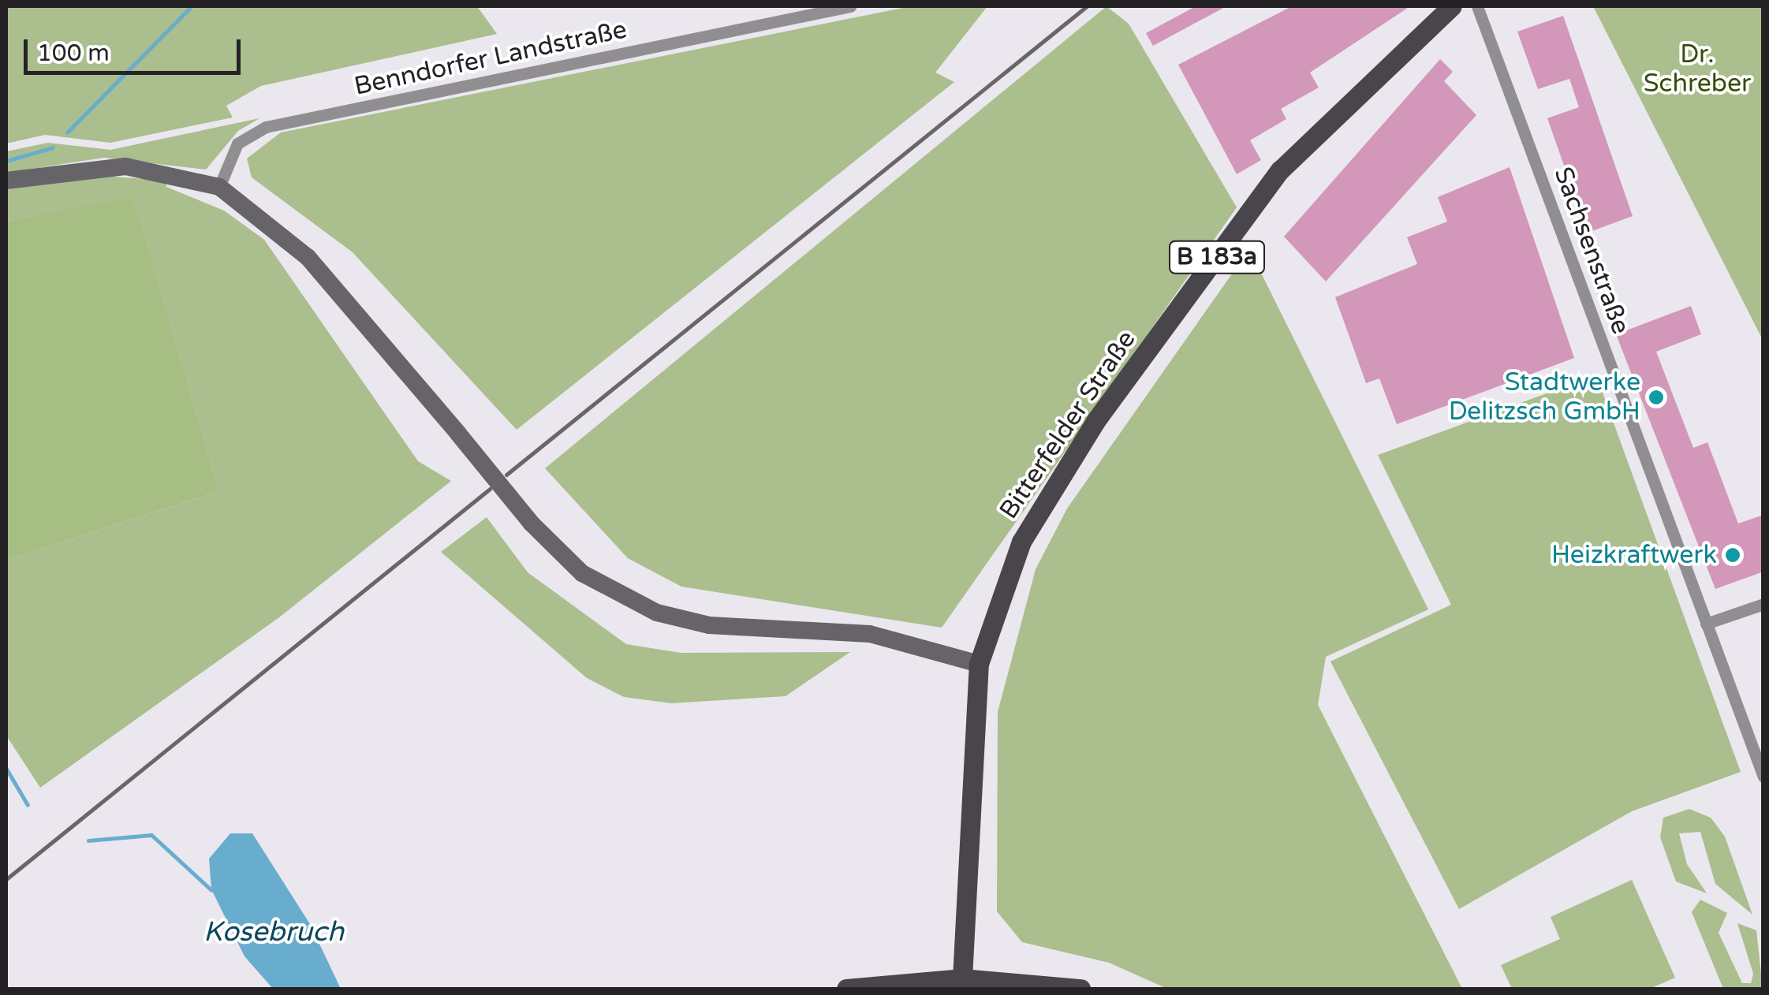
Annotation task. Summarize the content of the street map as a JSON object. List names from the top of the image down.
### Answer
{
  "streets": {
    "main road": ["B 183a", "Bitterfelder Straße"],
    "street": ["Benndorfer Landstraße", "Sachsenstraße"]
  },
  "water": ["Kosebruch"],
  "parks": ["Dr. Schreber"],
  "places": ["Stadtwerke Delitzsch GmbH", "Heizkraftwerk"],
  "scale_bar": "100 m"
}
